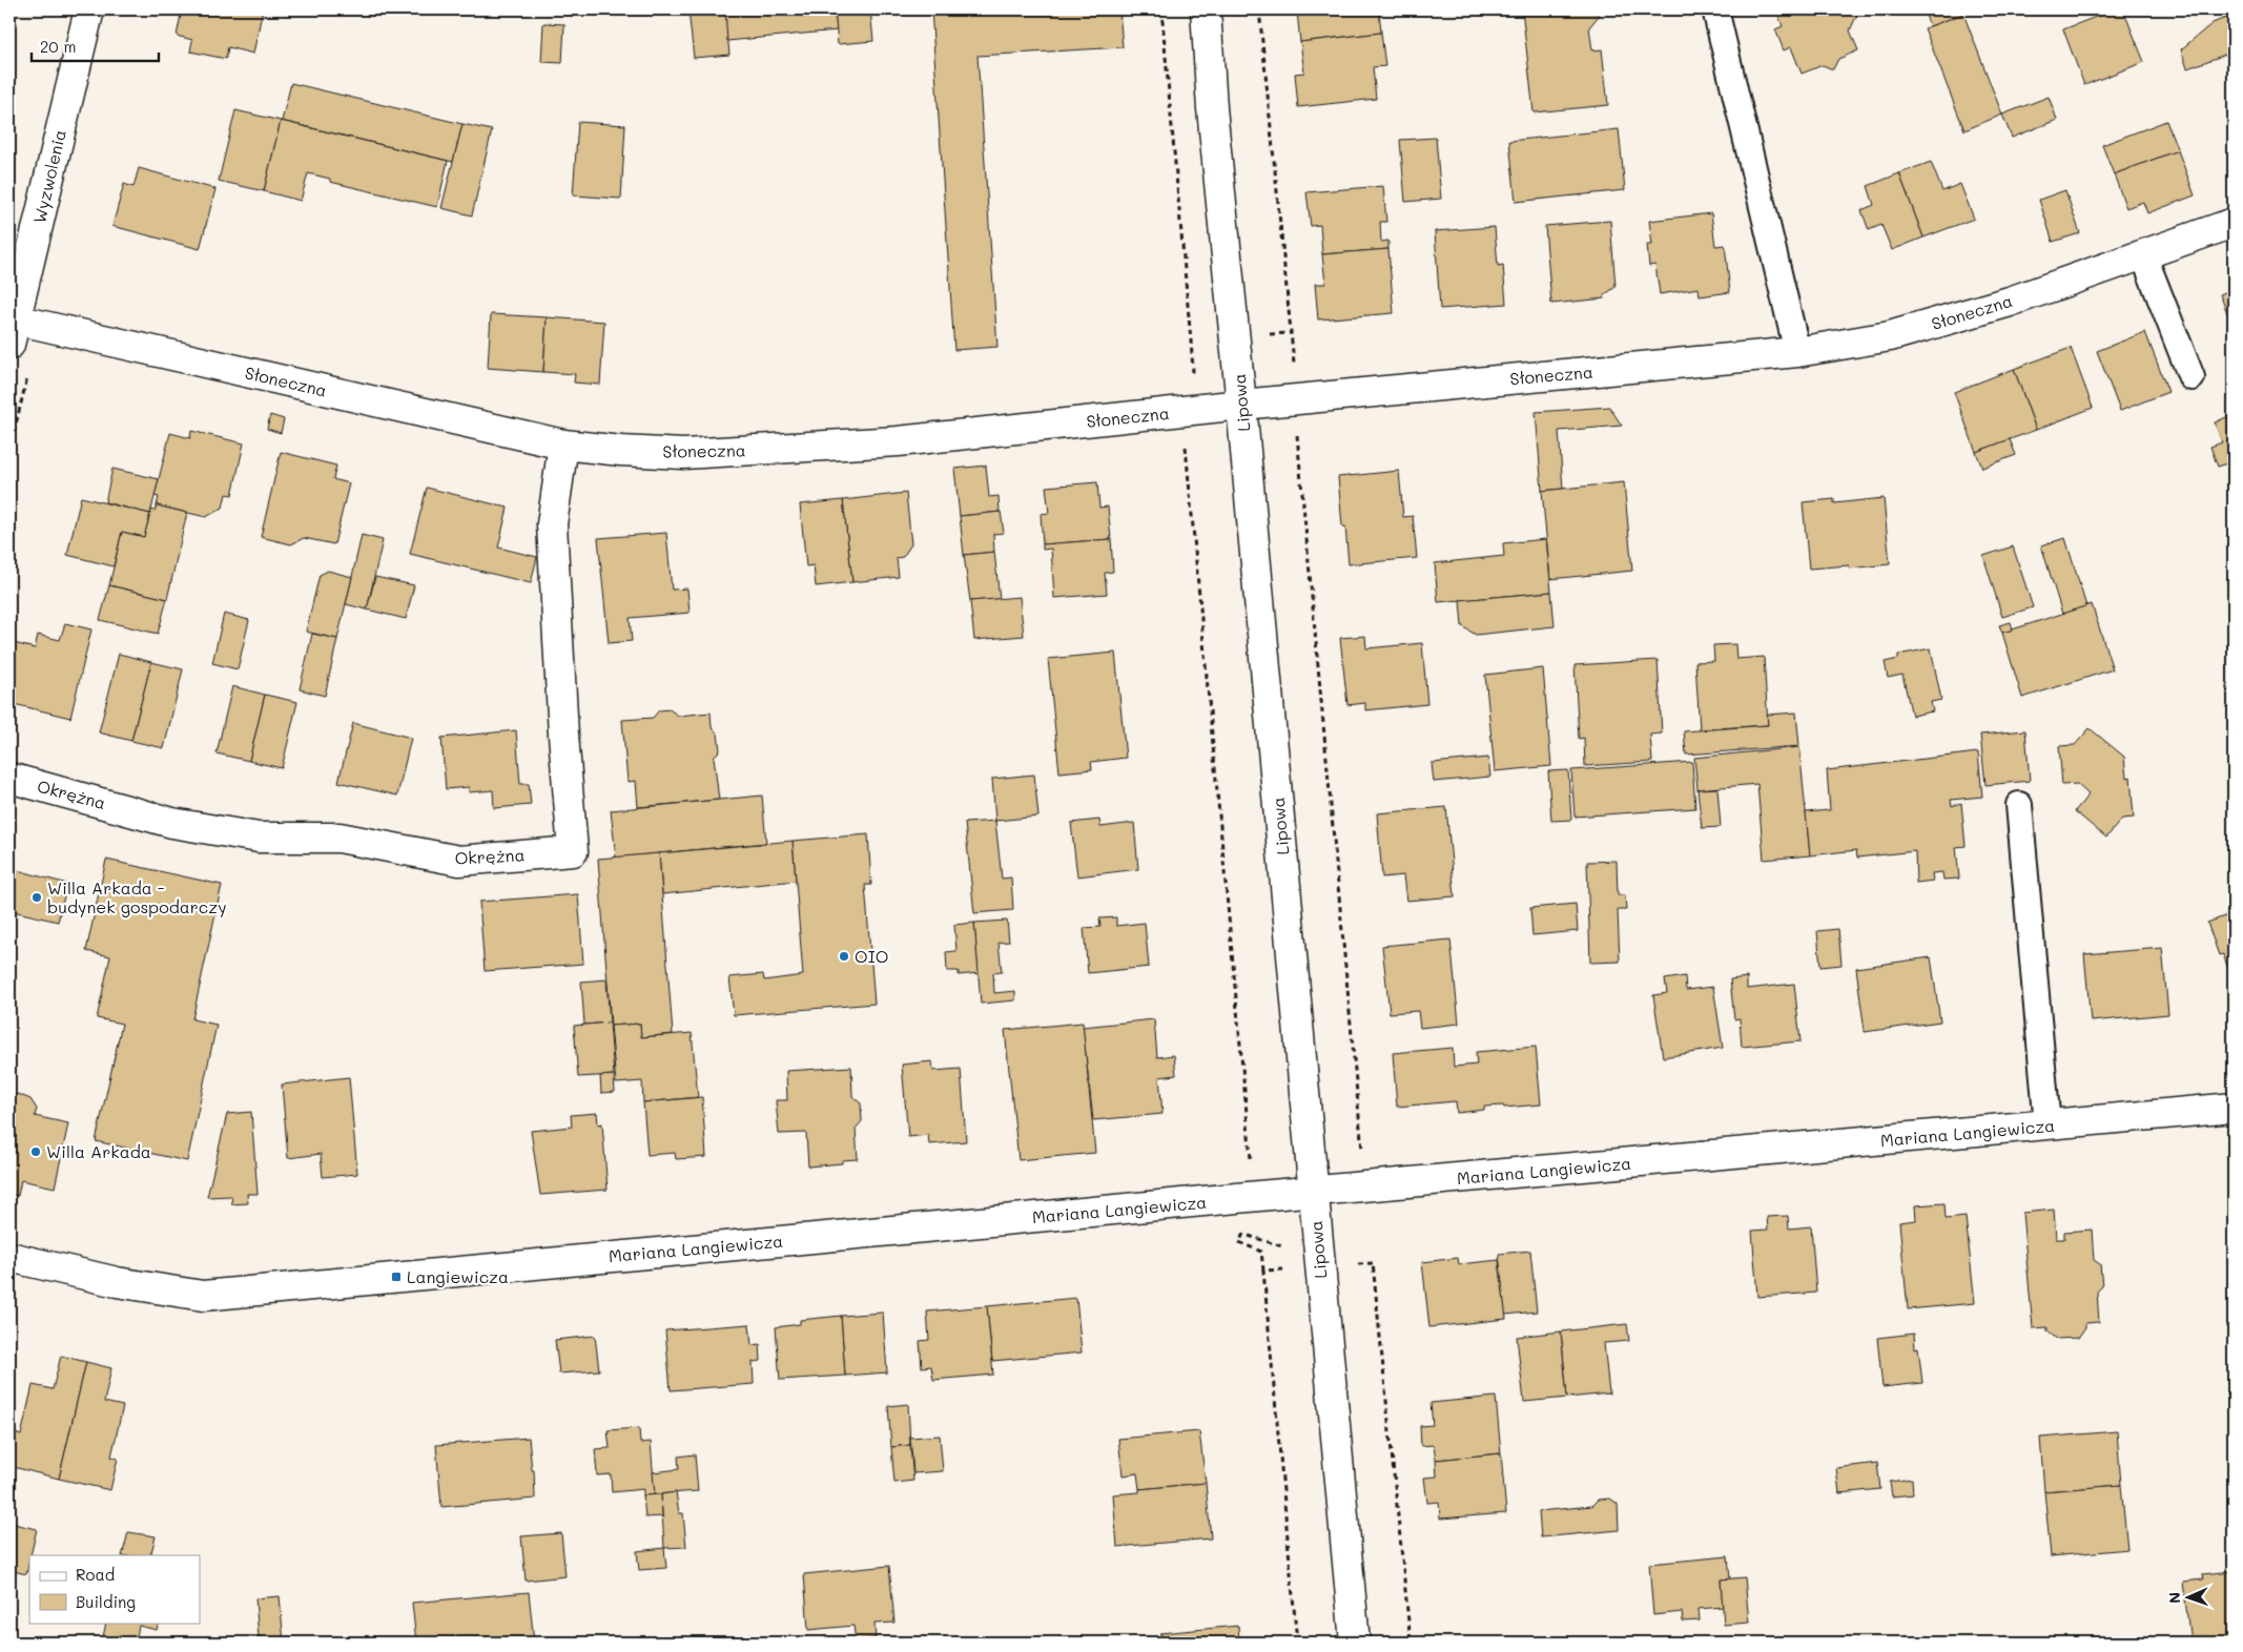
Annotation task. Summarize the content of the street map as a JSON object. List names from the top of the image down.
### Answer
{
  "streets": {
    "street": [
      "Wyzwolenia",
      "Słoneczna",
      "Lipowa",
      "Okrężna",
      "Mariana Langiewicza"
    ]
  },
  "crossings": [
    ["Wyzwolenia", "Słoneczna"],
    ["Słoneczna", "Lipowa"],
    ["Słoneczna", "Okrężna"],
    ["Lipowa", "Mariana Langiewicza"]
  ],
  "places": {
    "other": ["Willa Arkada - budynek gospodarczy", "OIO", "Willa Arkada"],
    "transit": ["Langiewicza"]
  },
  "legend": ["Road", "Building"],
  "scale_bar": "20 m",
  "north": "left"
}
